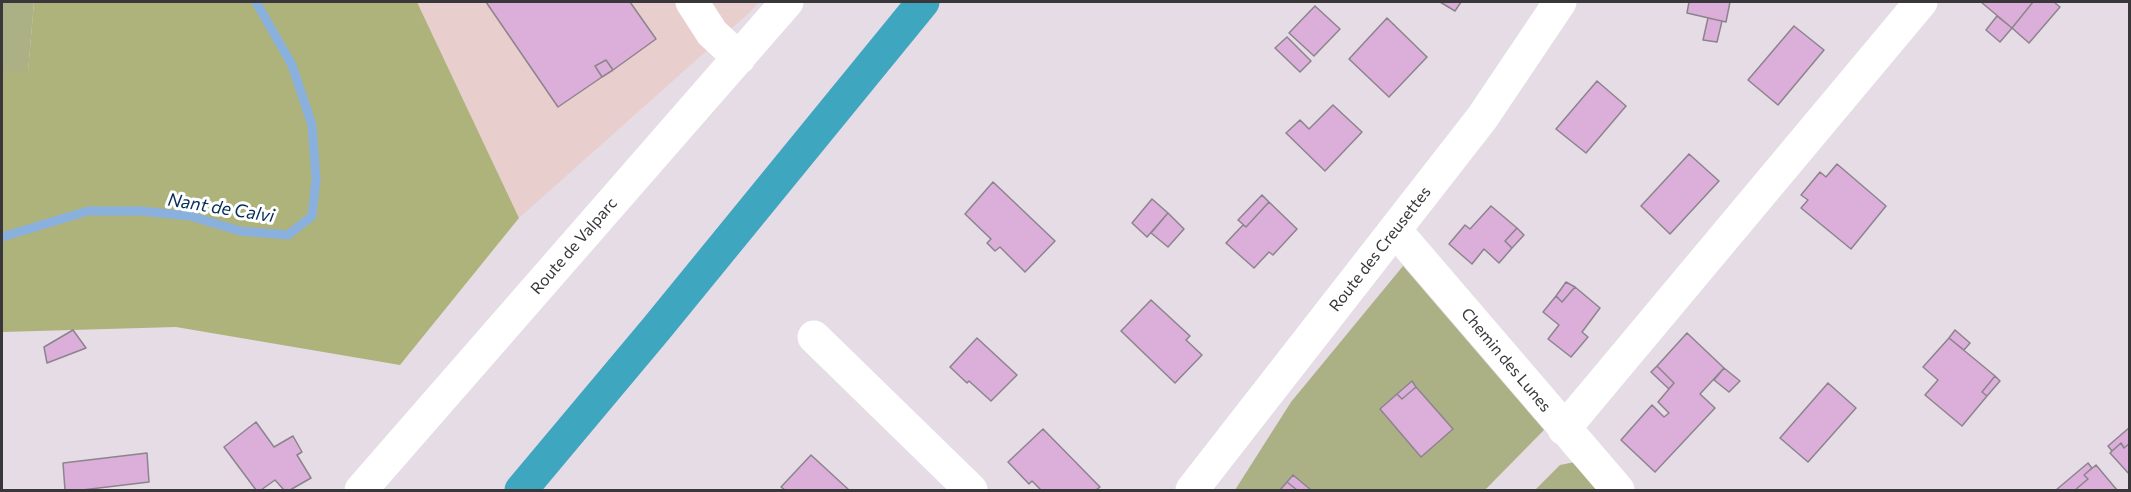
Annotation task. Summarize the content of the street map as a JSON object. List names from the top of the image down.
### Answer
{
  "streets": {
    "street": ["Route de Valparc", "Route des Creusettes", "Chemin des Lunes"]
  },
  "crossings": [
    ["Route des Creusettes", "Chemin des Lunes"]
  ],
  "water": ["Nant de Calvi"]
}
